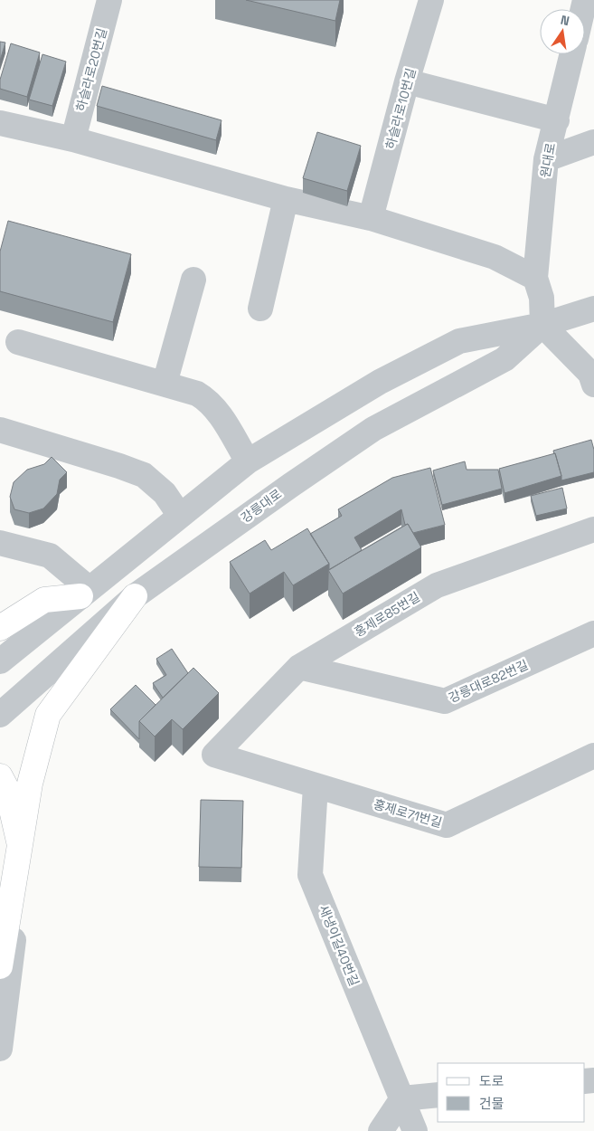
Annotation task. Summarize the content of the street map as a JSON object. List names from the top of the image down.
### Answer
{
  "streets": {
    "street": [
      "하슬라로20번길",
      "하슬라로10번길",
      "원대로",
      "강릉대로",
      "홍제로85번길",
      "강릉대로82번길",
      "홍제로71번길",
      "새냉이길40번길"
    ]
  },
  "crossings": [
    ["홍제로85번길", "강릉대로82번길"],
    ["홍제로85번길", "홍제로71번길"],
    ["홍제로71번길", "새냉이길40번길"]
  ],
  "legend": ["도로", "건물"],
  "north": "top"
}
